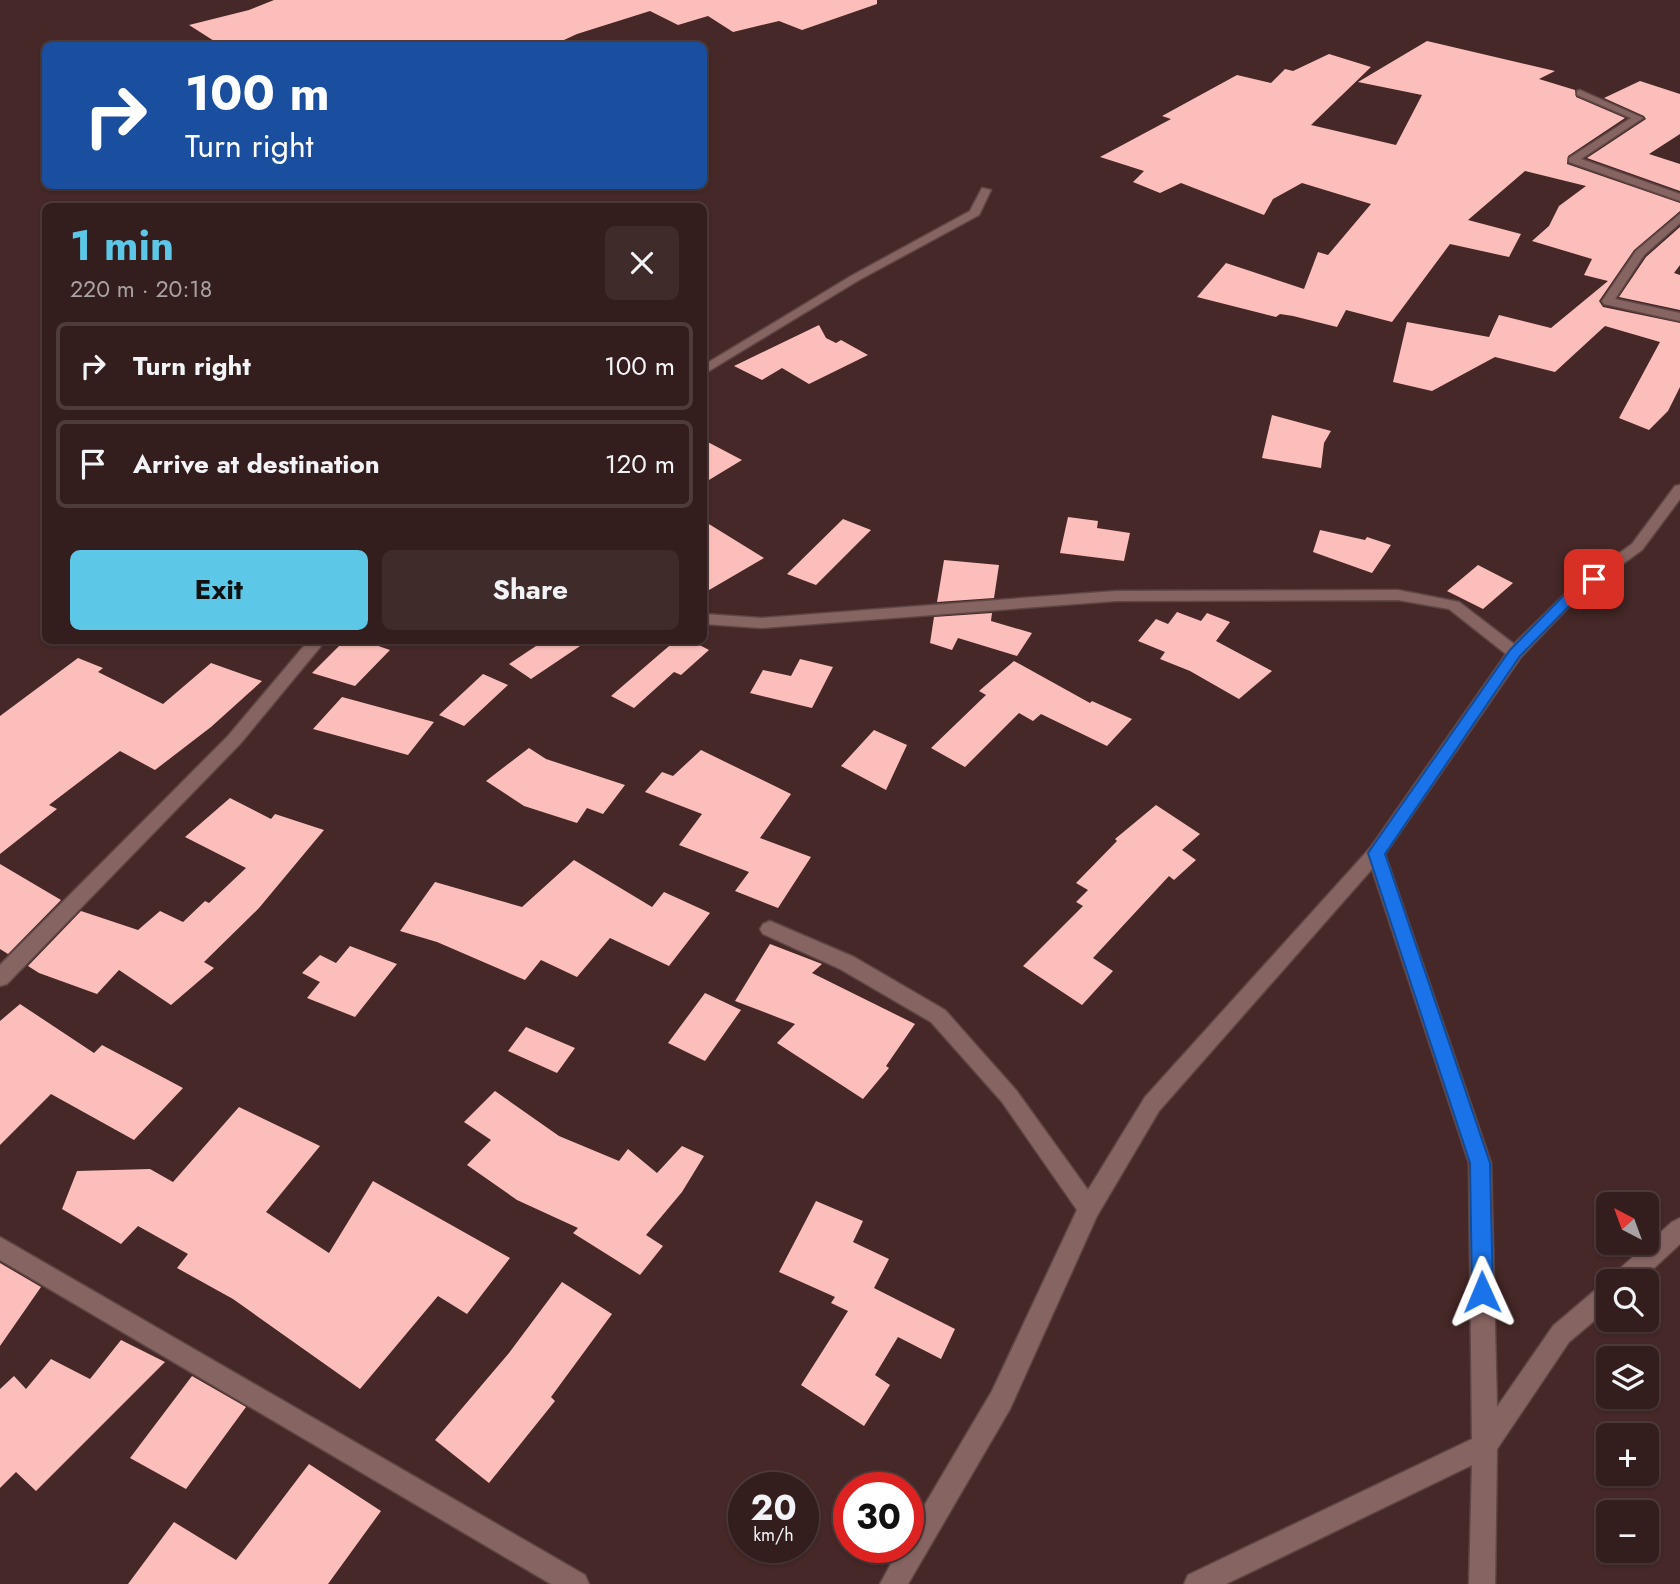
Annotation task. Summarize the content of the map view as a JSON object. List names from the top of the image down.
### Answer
{
  "north": "top left",
  "page": {
    "turn": ["100 m", "Turn right"],
    "heading": ["1 min", "220 m · 20:18"],
    "list": [
      {
        "name": "Turn right",
        "value": "100 m"
      },
      {
        "name": "Arrive at destination",
        "value": "120 m"
      }
    ],
    "buttons": ["Exit", "Share"],
    "map_buttons": ["+", "−"],
    "speed": "20 km/h",
    "limit": "30"
  }
}
